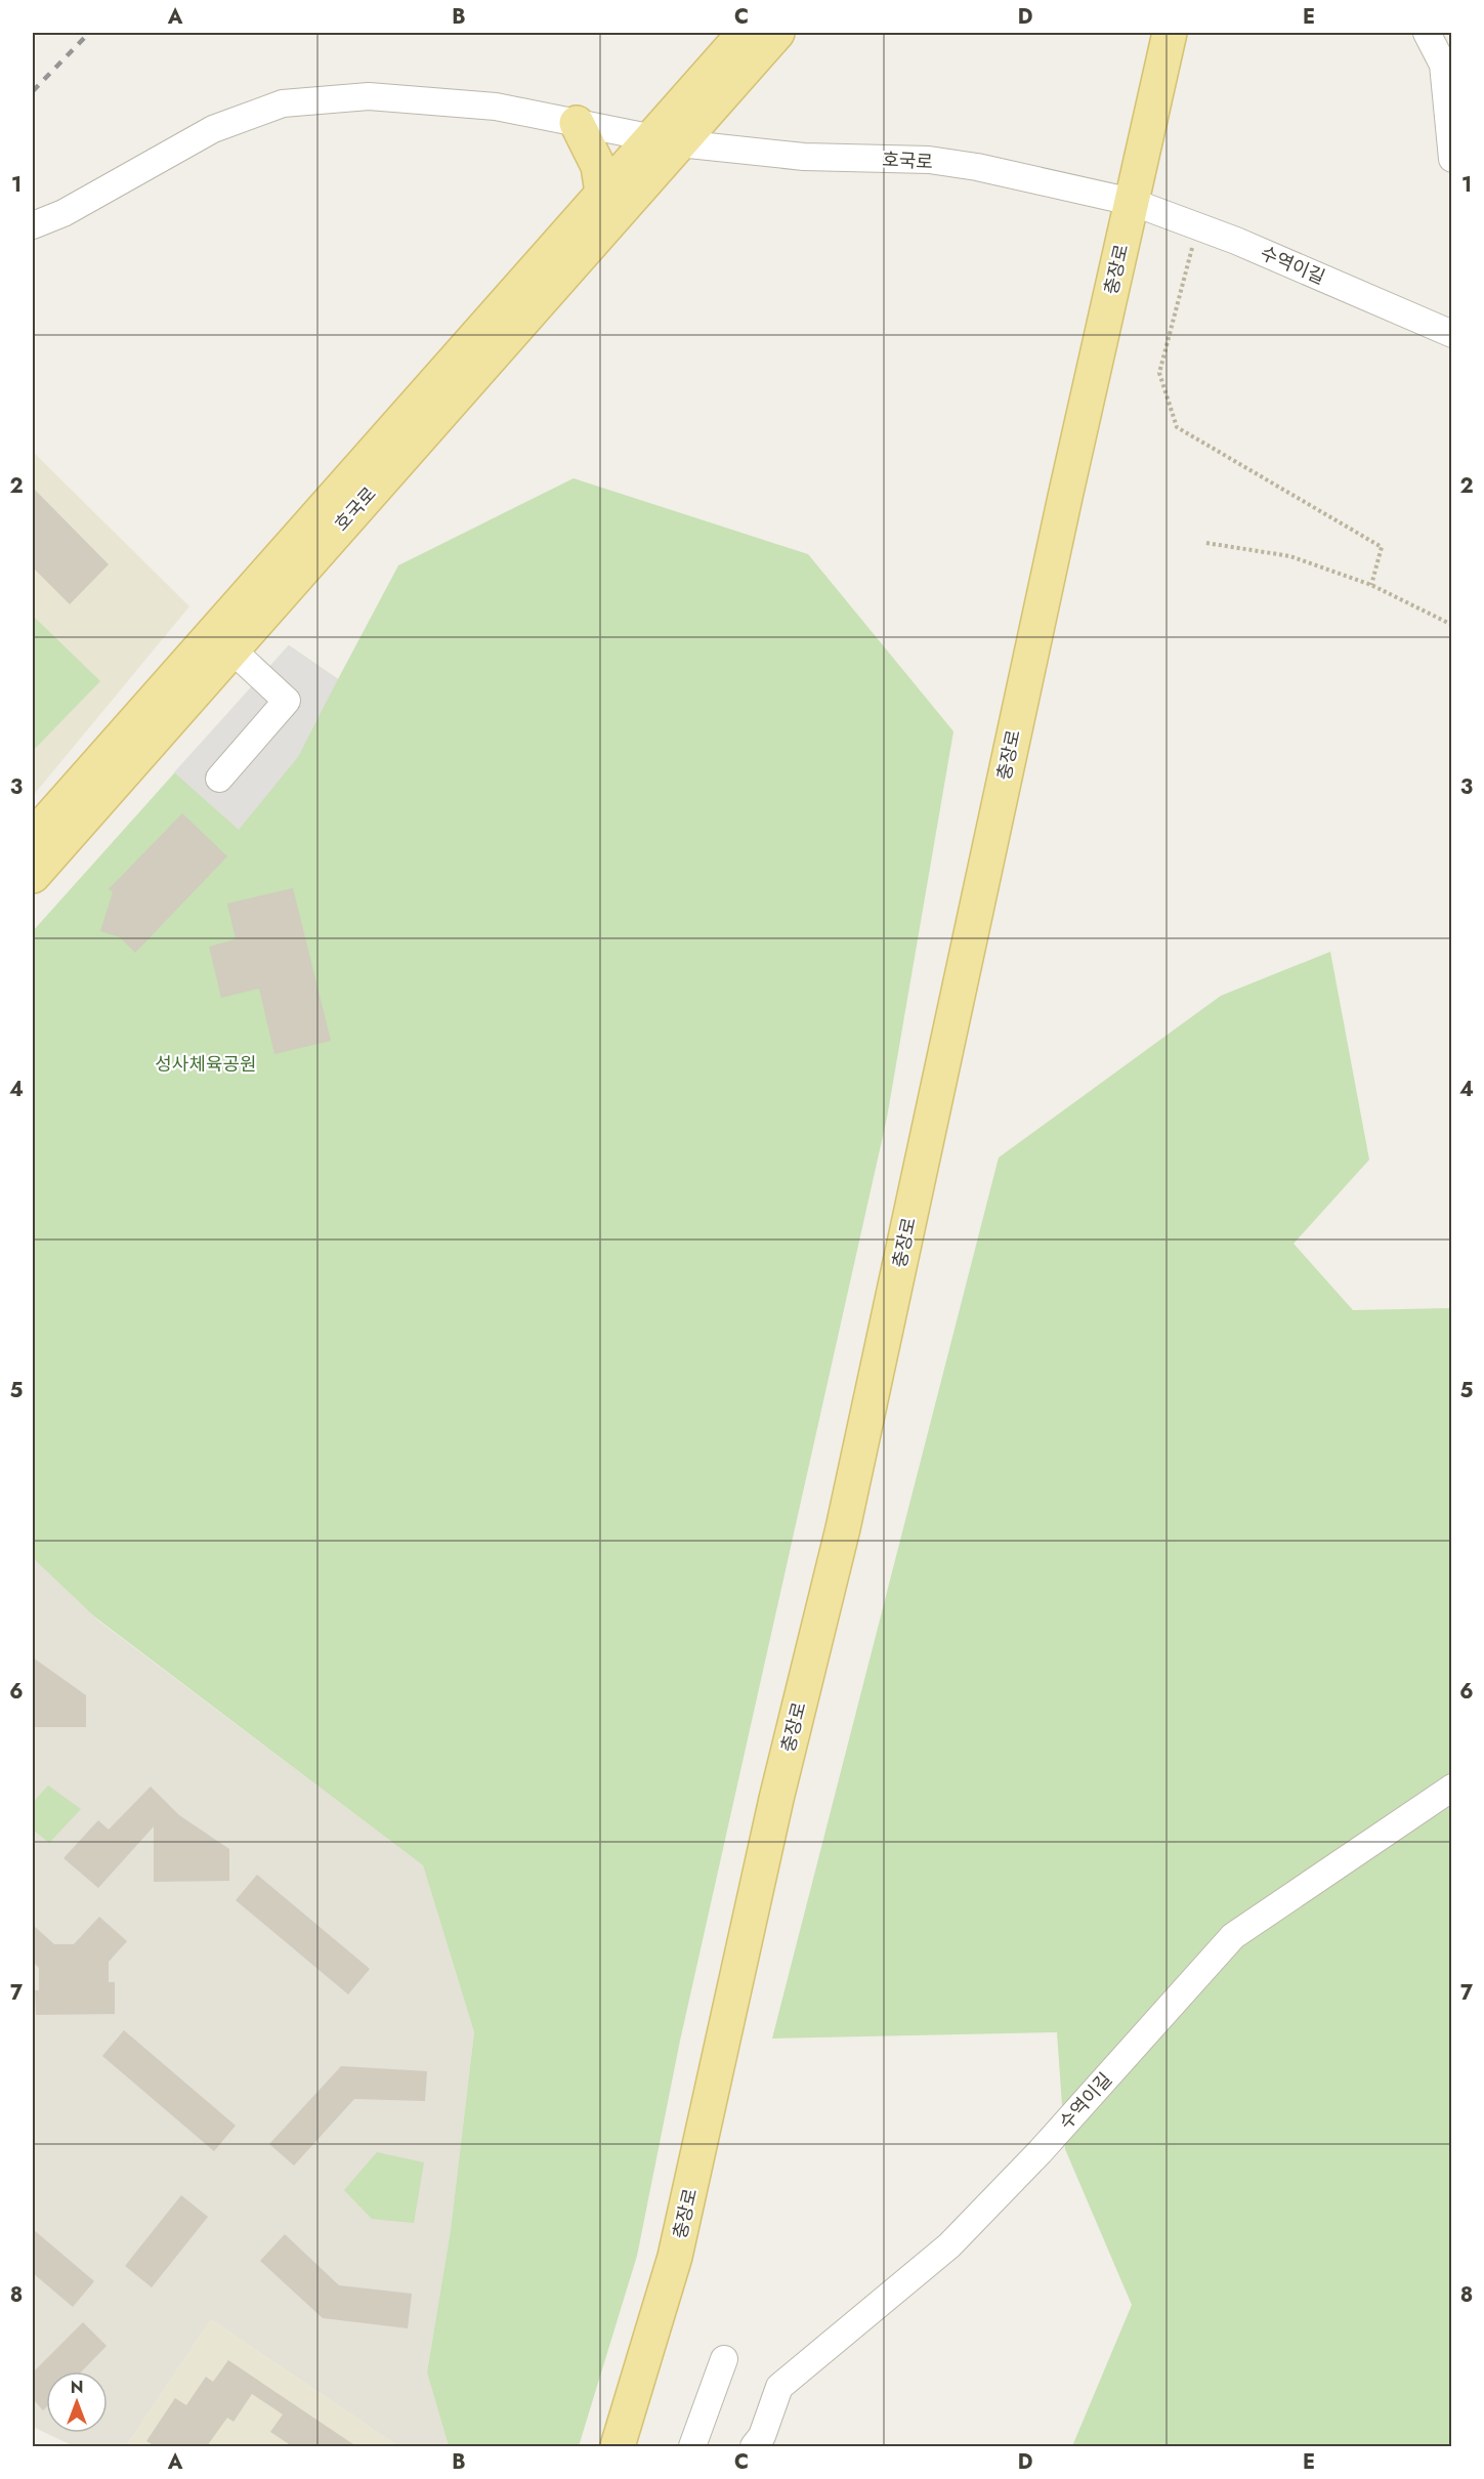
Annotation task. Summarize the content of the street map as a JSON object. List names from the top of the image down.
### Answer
{
  "streets": {
    "main road": ["호국로", "충장로"],
    "street": ["수역이길"]
  },
  "crossings": [
    ["호국로", "수역이길"],
    ["호국로", "충장로"],
    ["수역이길", "충장로"]
  ],
  "parks": ["성사체육공원"],
  "north": "top",
  "grid": {
    "columns": [
      "A",
      "B",
      "C",
      "D",
      "E"
    ],
    "rows": [
      "1",
      "2",
      "3",
      "4",
      "5",
      "6",
      "7",
      "8"
    ]
  }
}
